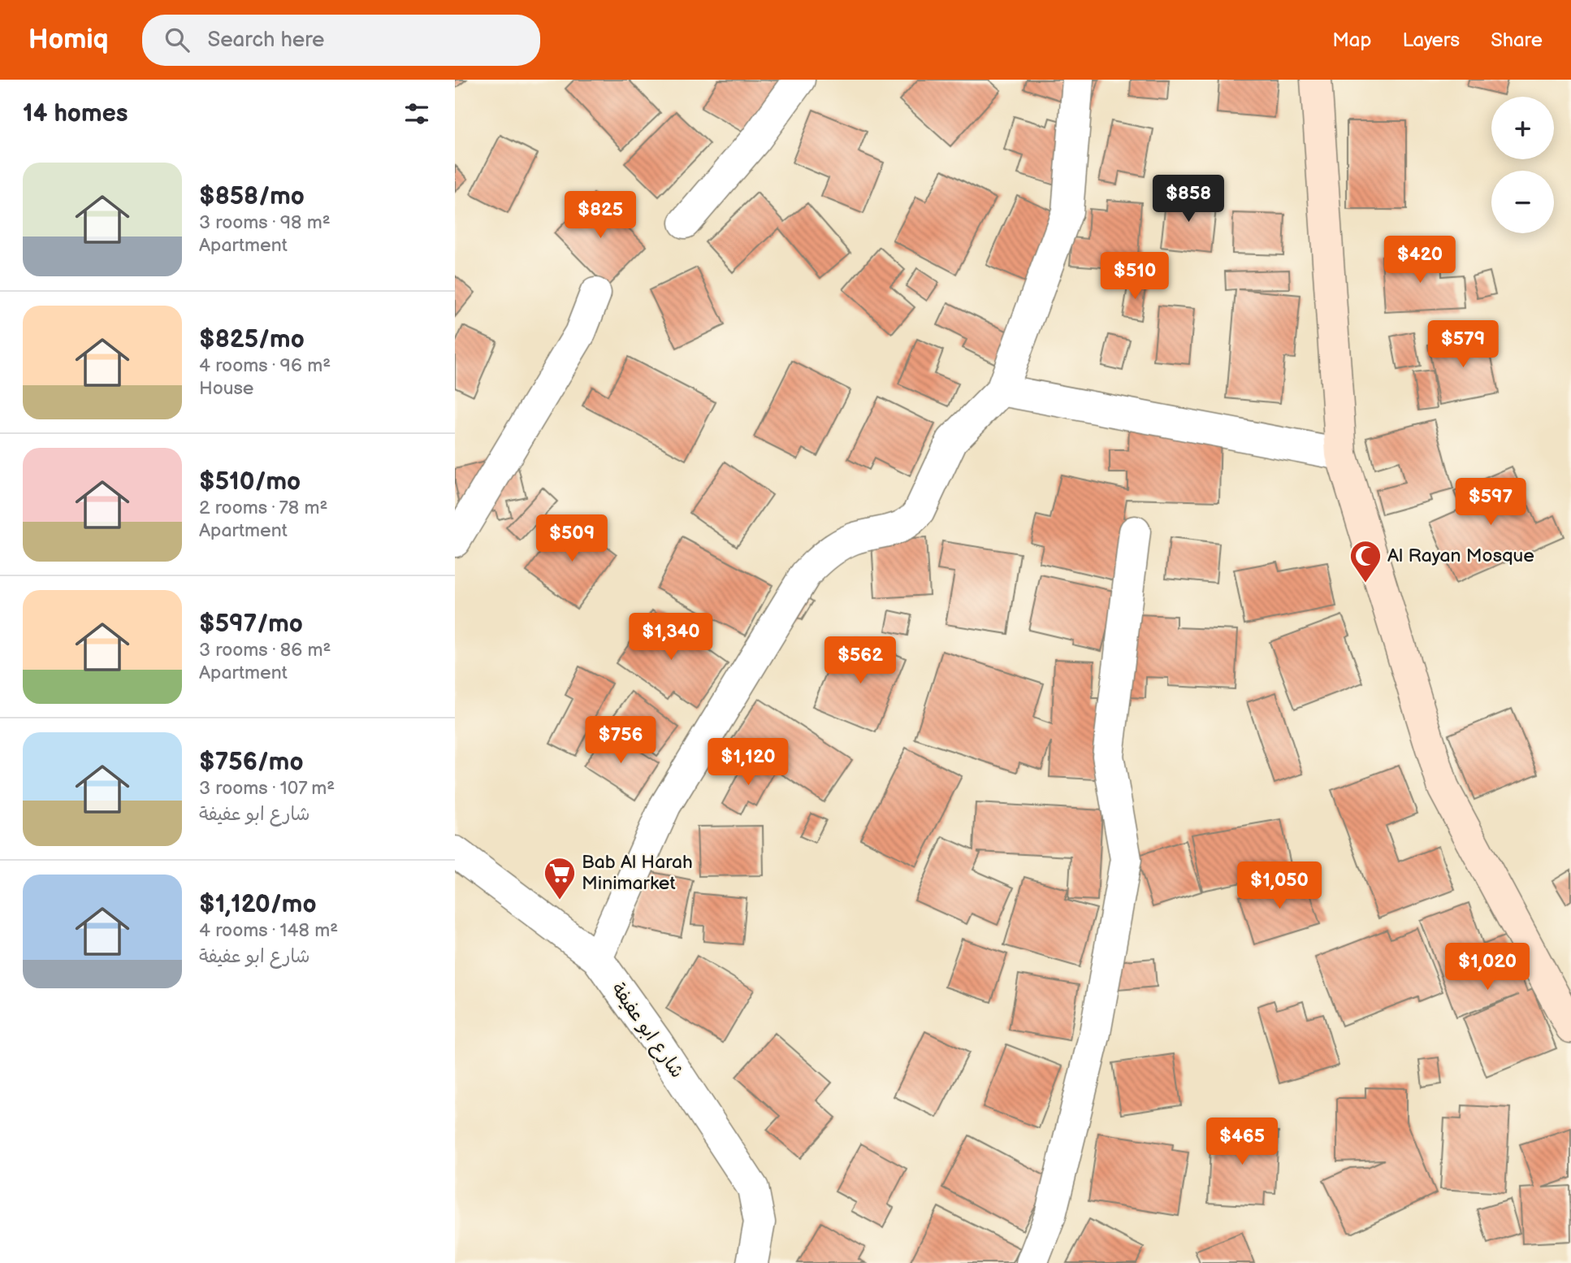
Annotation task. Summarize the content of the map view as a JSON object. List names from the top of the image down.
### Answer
{
  "streets": {
    "street": ["شارع ابو عفيفة"]
  },
  "places": {
    "mosque": ["Al Rayan Mosque"],
    "supermarket": ["Bab Al Harah Minimarket"]
  },
  "page": {
    "header": "Homiq",
    "search": "Search here",
    "nav": ["Map", "Layers", "Share"],
    "heading": "14 homes",
    "map_buttons": ["+", "−"],
    "list": [
      {
        "name": "$858/mo",
        "note": "3 rooms · 98 m² · Apartment"
      },
      {
        "name": "$825/mo",
        "note": "4 rooms · 96 m² · House"
      },
      {
        "name": "$510/mo",
        "note": "2 rooms · 78 m² · Apartment"
      },
      {
        "name": "$597/mo",
        "note": "3 rooms · 86 m² · Apartment"
      },
      {
        "name": "$756/mo",
        "note": "3 rooms · 107 m² · شارع ابو عفيفة"
      },
      {
        "name": "$1,120/mo",
        "note": "4 rooms · 148 m² · شارع ابو عفيفة"
      }
    ],
    "price": [
      "$858",
      "$825",
      "$420",
      "$510",
      "$579",
      "$597",
      "$509",
      "$1,340",
      "$562",
      "$756",
      "$1,120",
      "$1,050",
      "$1,020",
      "$465"
    ]
  }
}
